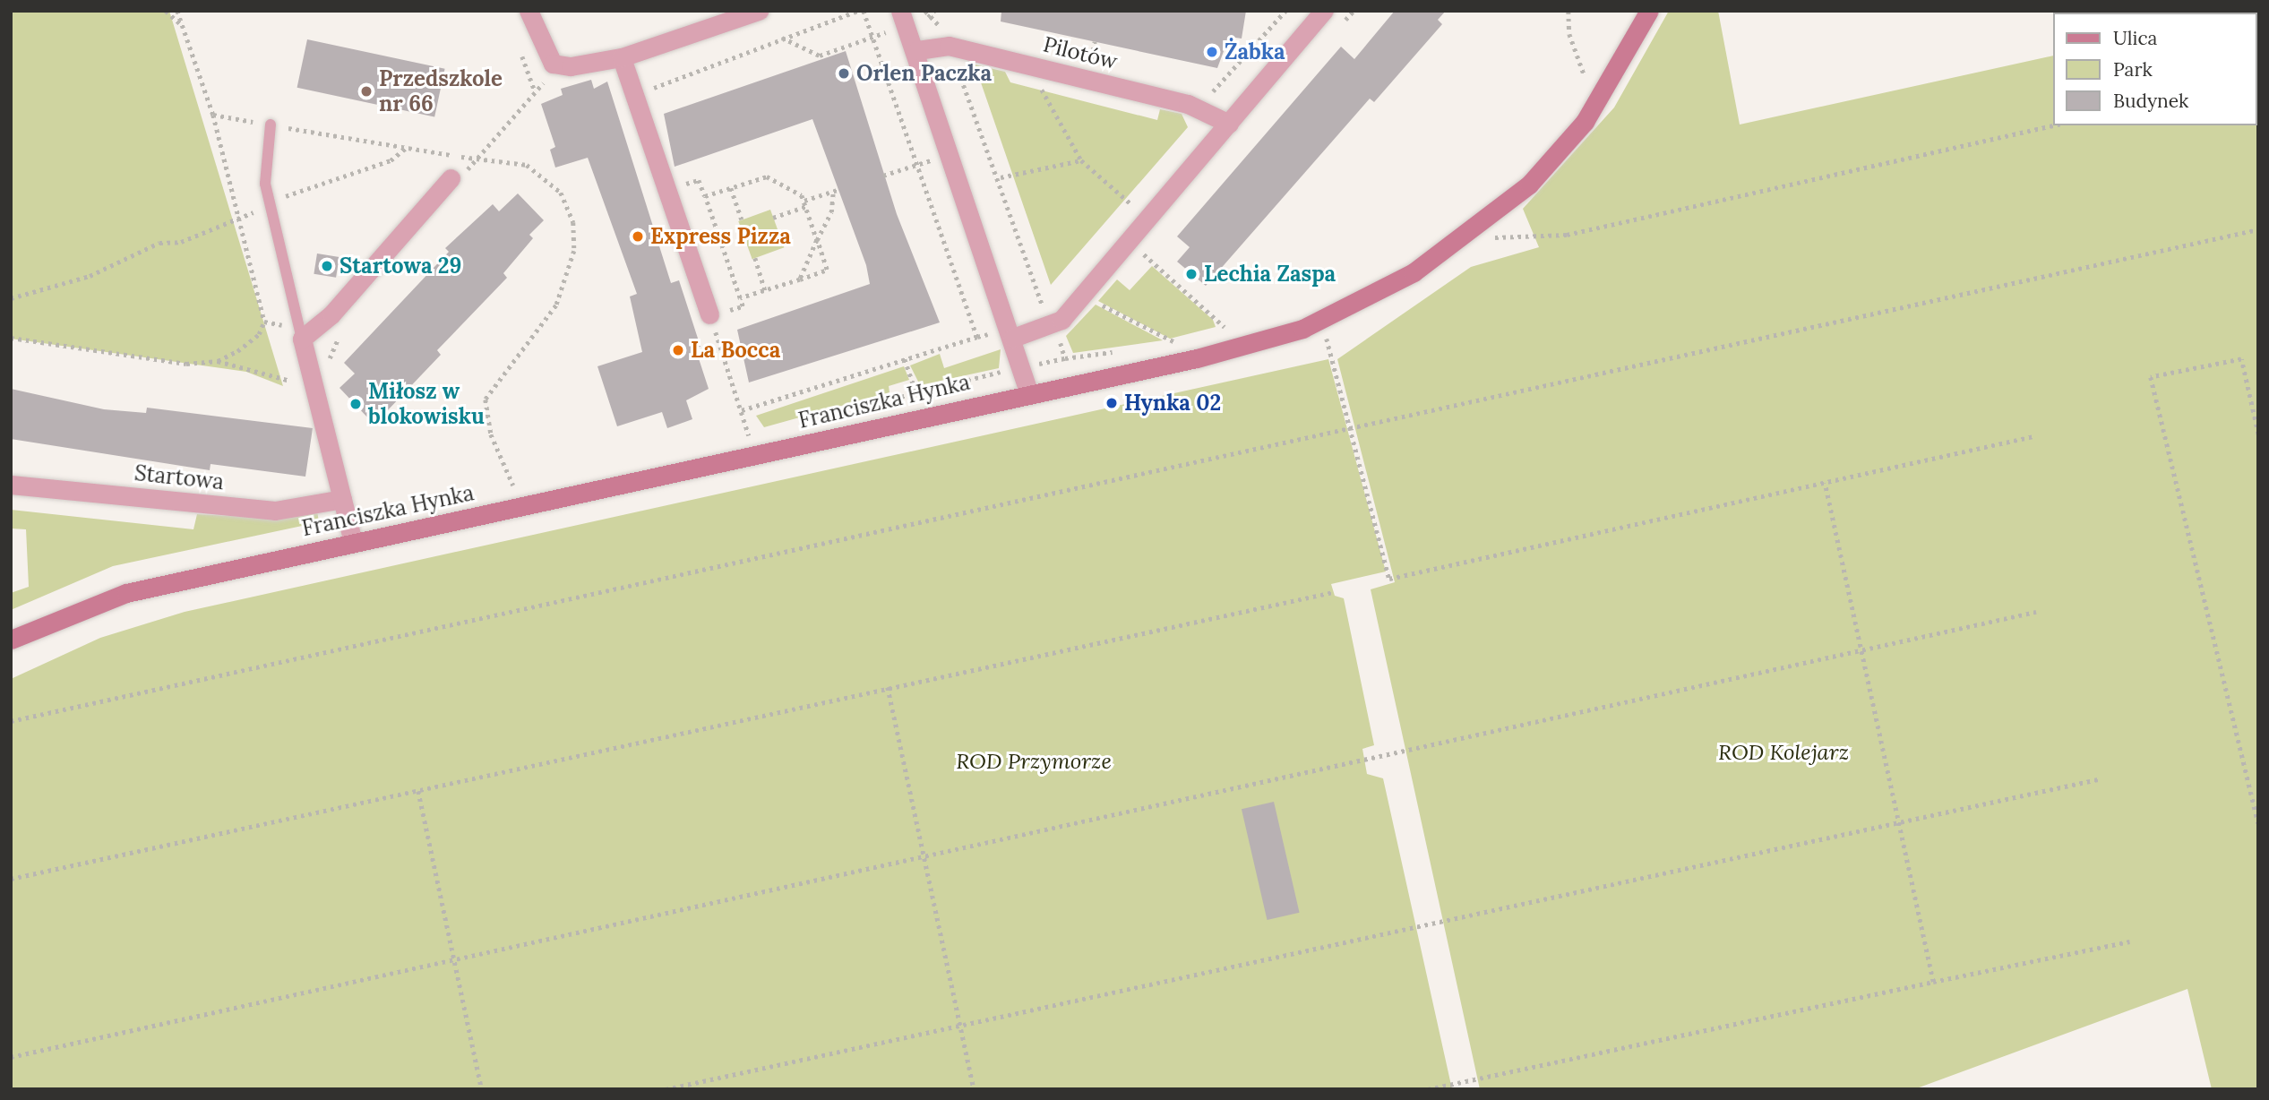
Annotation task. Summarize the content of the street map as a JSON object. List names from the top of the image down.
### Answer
{
  "streets": {
    "street": ["Pilotów", "Franciszka Hynka", "Startowa"]
  },
  "parks": ["ROD Kolejarz", "ROD Przymorze"],
  "places": [
    "Żabka",
    "Orlen Paczka",
    "Przedszkole nr 66",
    "Express Pizza",
    "Startowa 29",
    "Lechia Zaspa",
    "La Bocca",
    "Hynka 02",
    "Miłosz w blokowisku"
  ],
  "legend": ["Ulica", "Park", "Budynek"]
}
